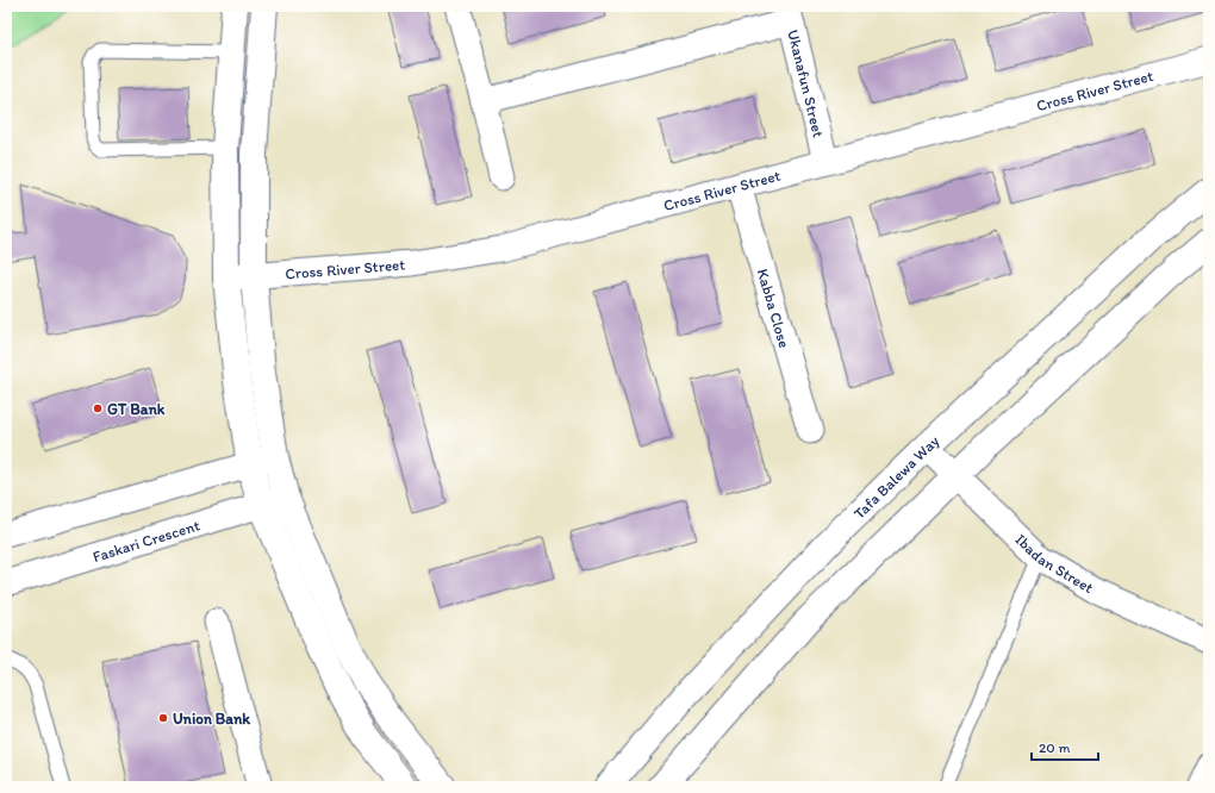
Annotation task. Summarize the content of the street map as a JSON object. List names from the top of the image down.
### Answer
{
  "streets": {
    "street": [
      "Ukanafun Street",
      "Cross River Street",
      "Kabba Close",
      "Tafa Balewa Way",
      "Faskari Crescent",
      "Ibadan Street"
    ]
  },
  "crossings": [
    ["Ukanafun Street", "Cross River Street"],
    ["Cross River Street", "Kabba Close"],
    ["Tafa Balewa Way", "Ibadan Street"]
  ],
  "places": ["GT Bank", "Union Bank"],
  "scale_bar": "20 m"
}
